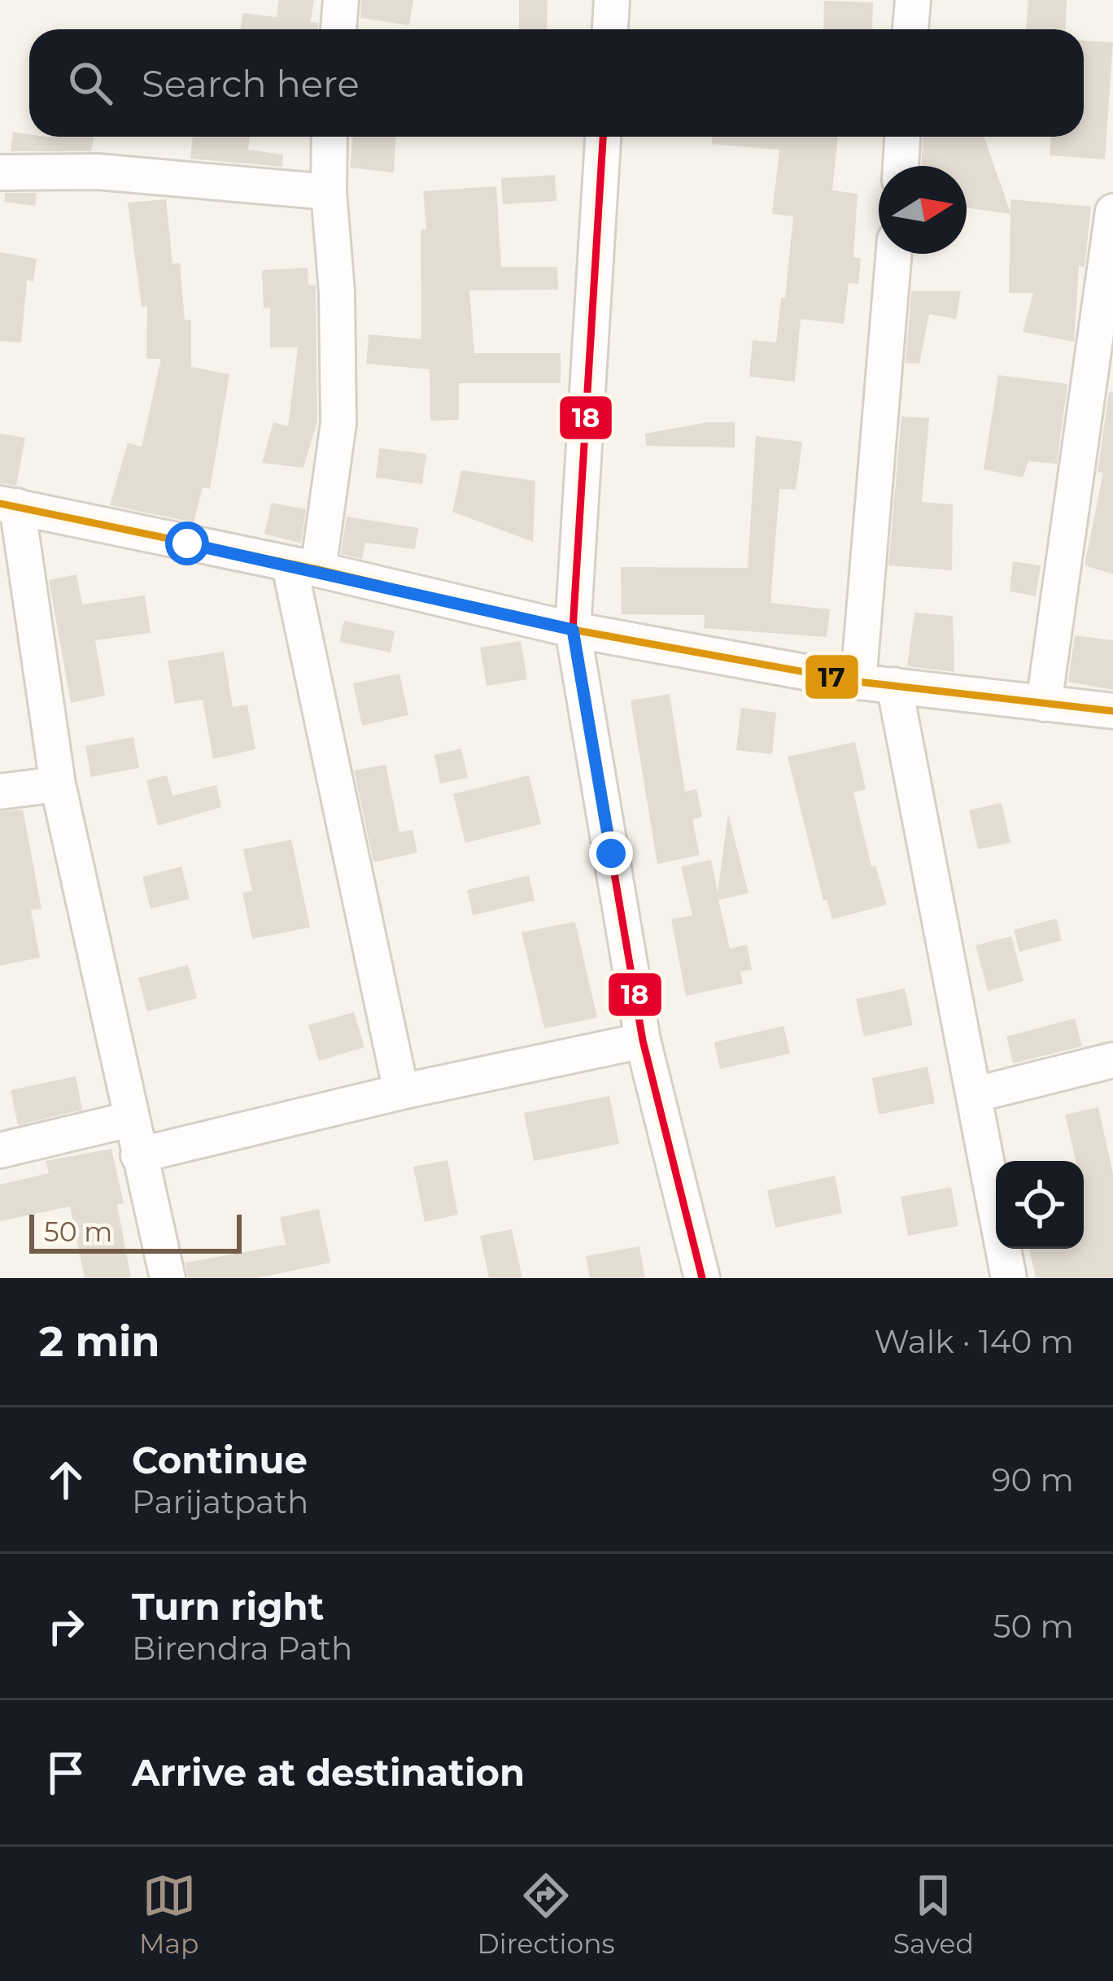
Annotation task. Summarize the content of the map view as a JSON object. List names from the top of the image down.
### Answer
{
  "lines": ["transit line 18", "transit line 17"],
  "scale_bar": "50 m",
  "north": "right",
  "page": {
    "search": "Search here",
    "scale": "50 m",
    "heading": ["2 min", "Walk · 140 m"],
    "list": [
      ["Continue", "Parijatpath", "90 m"],
      ["Turn right", "Birendra Path", "50 m"],
      "Arrive at destination"
    ],
    "nav": ["Map", "Directions", "Saved"]
  }
}
